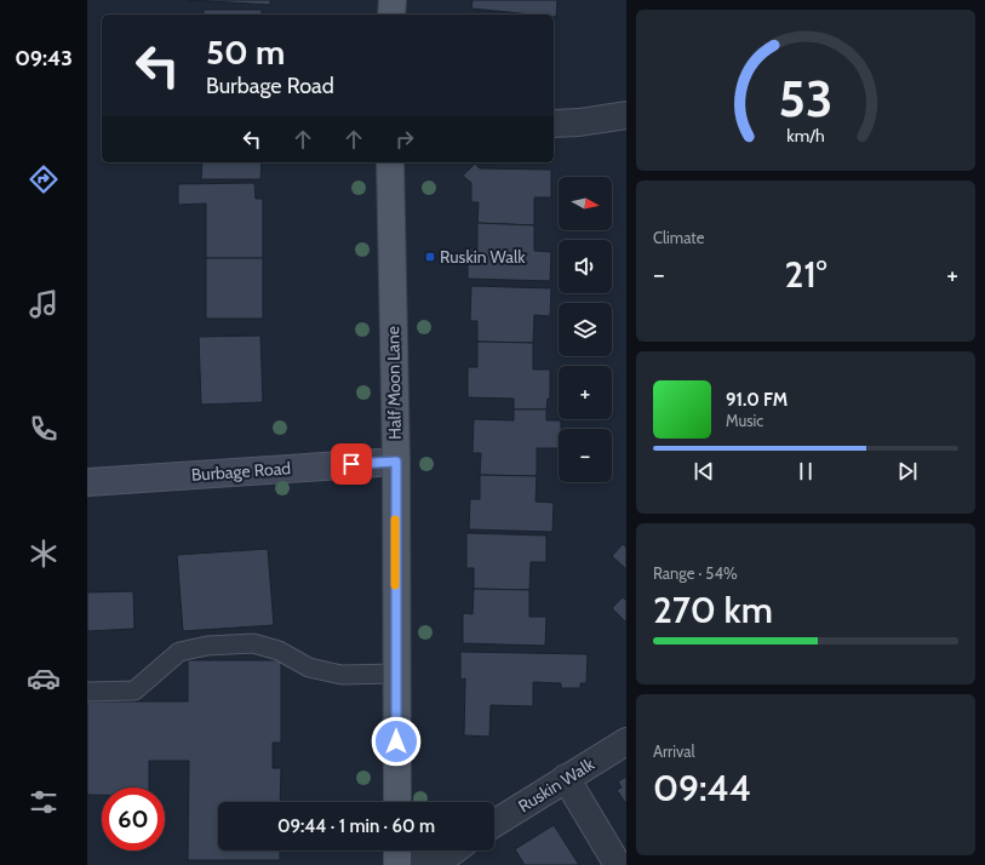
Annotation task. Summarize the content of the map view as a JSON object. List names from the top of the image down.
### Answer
{
  "streets": {
    "main road": ["Half Moon Lane"],
    "street": ["Burbage Road", "Ruskin Walk"]
  },
  "crossings": [
    ["Half Moon Lane", "Burbage Road"]
  ],
  "places": {
    "transit": ["Ruskin Walk"]
  },
  "north": "right",
  "page": {
    "tabs": "09:43",
    "turn": ["50 m", "Burbage Road"],
    "map_buttons": ["+", "−"],
    "tile": [
      "Climate",
      ["Range · 54%", "270 km"],
      ["Arrival", "09:44"]
    ],
    "heat": ["−", "21°", "+"],
    "song": ["91.0 FM", "Music"],
    "limit": "60",
    "trip": "09:44 · 1 min · 60 m",
    "gauge": ["53", "km/h"]
  }
}
